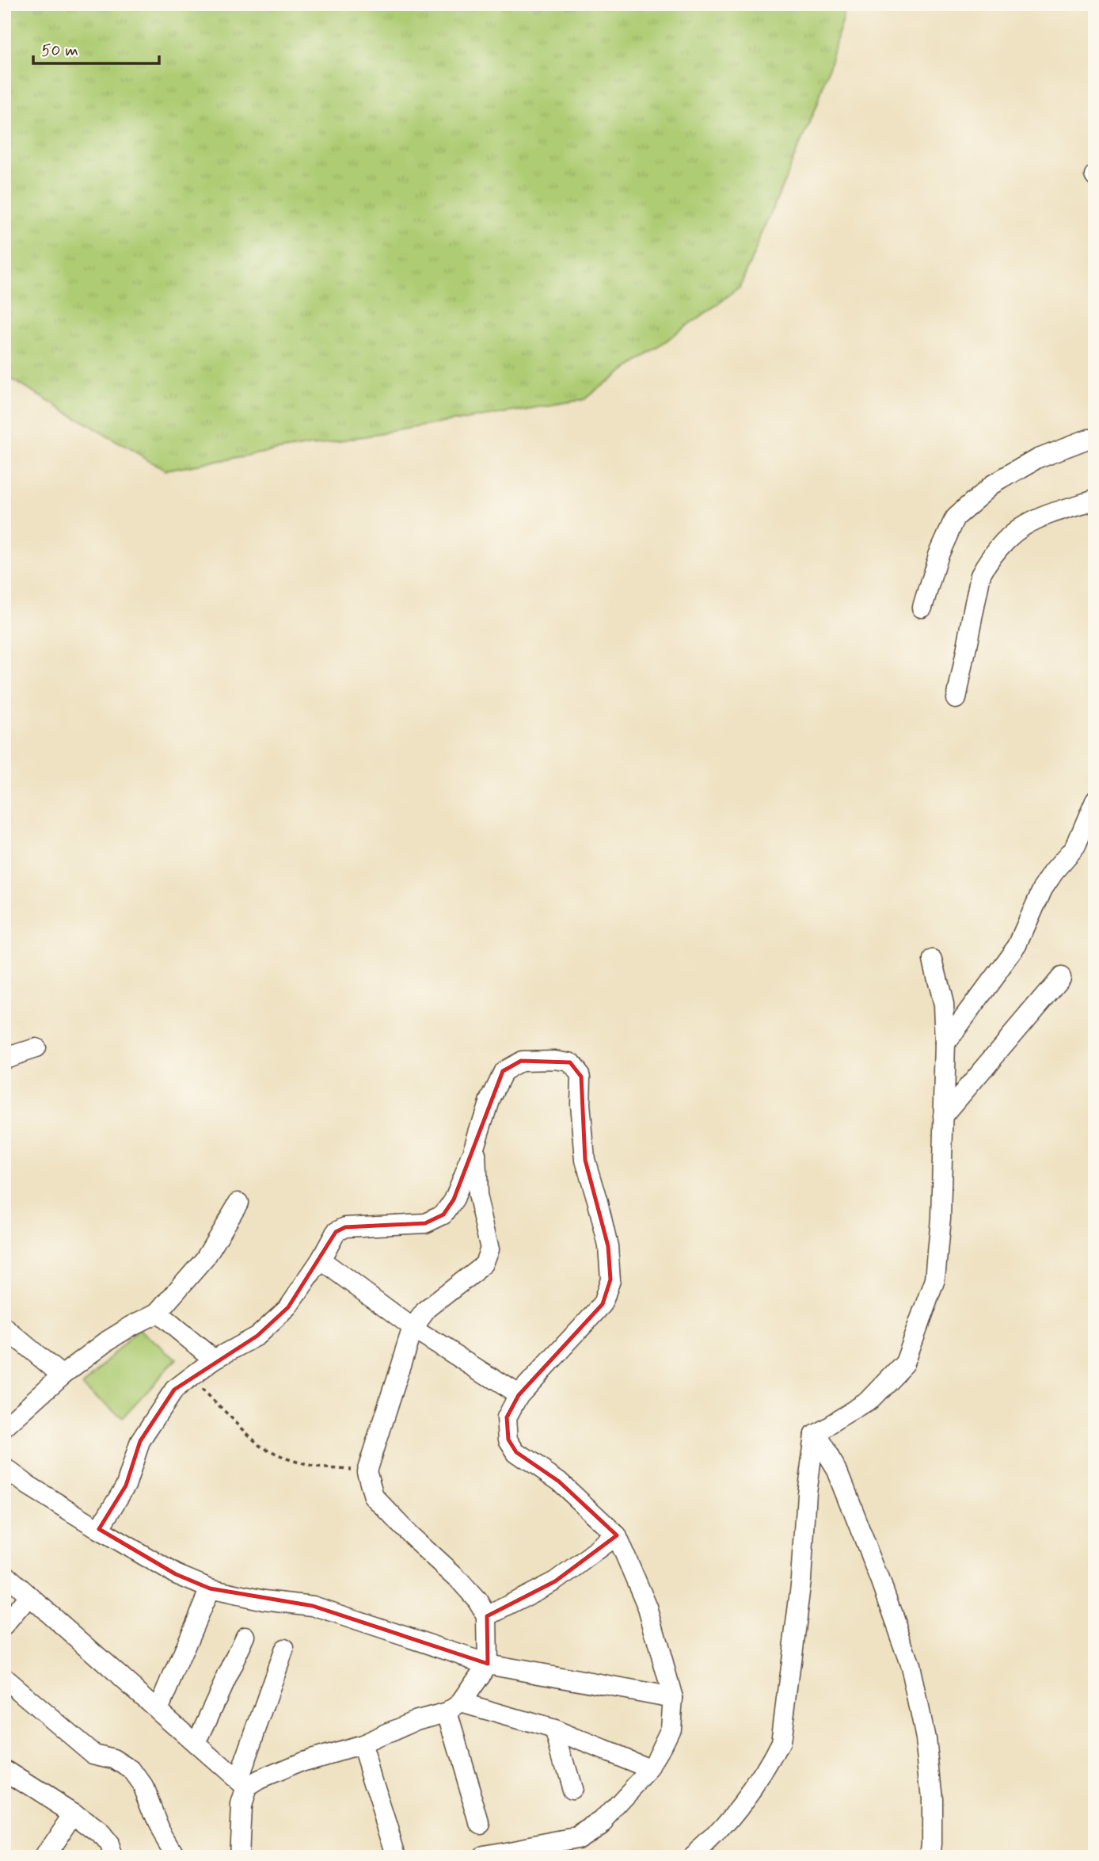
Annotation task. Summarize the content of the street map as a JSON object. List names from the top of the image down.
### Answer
{
  "scale_bar": "50 m"
}
